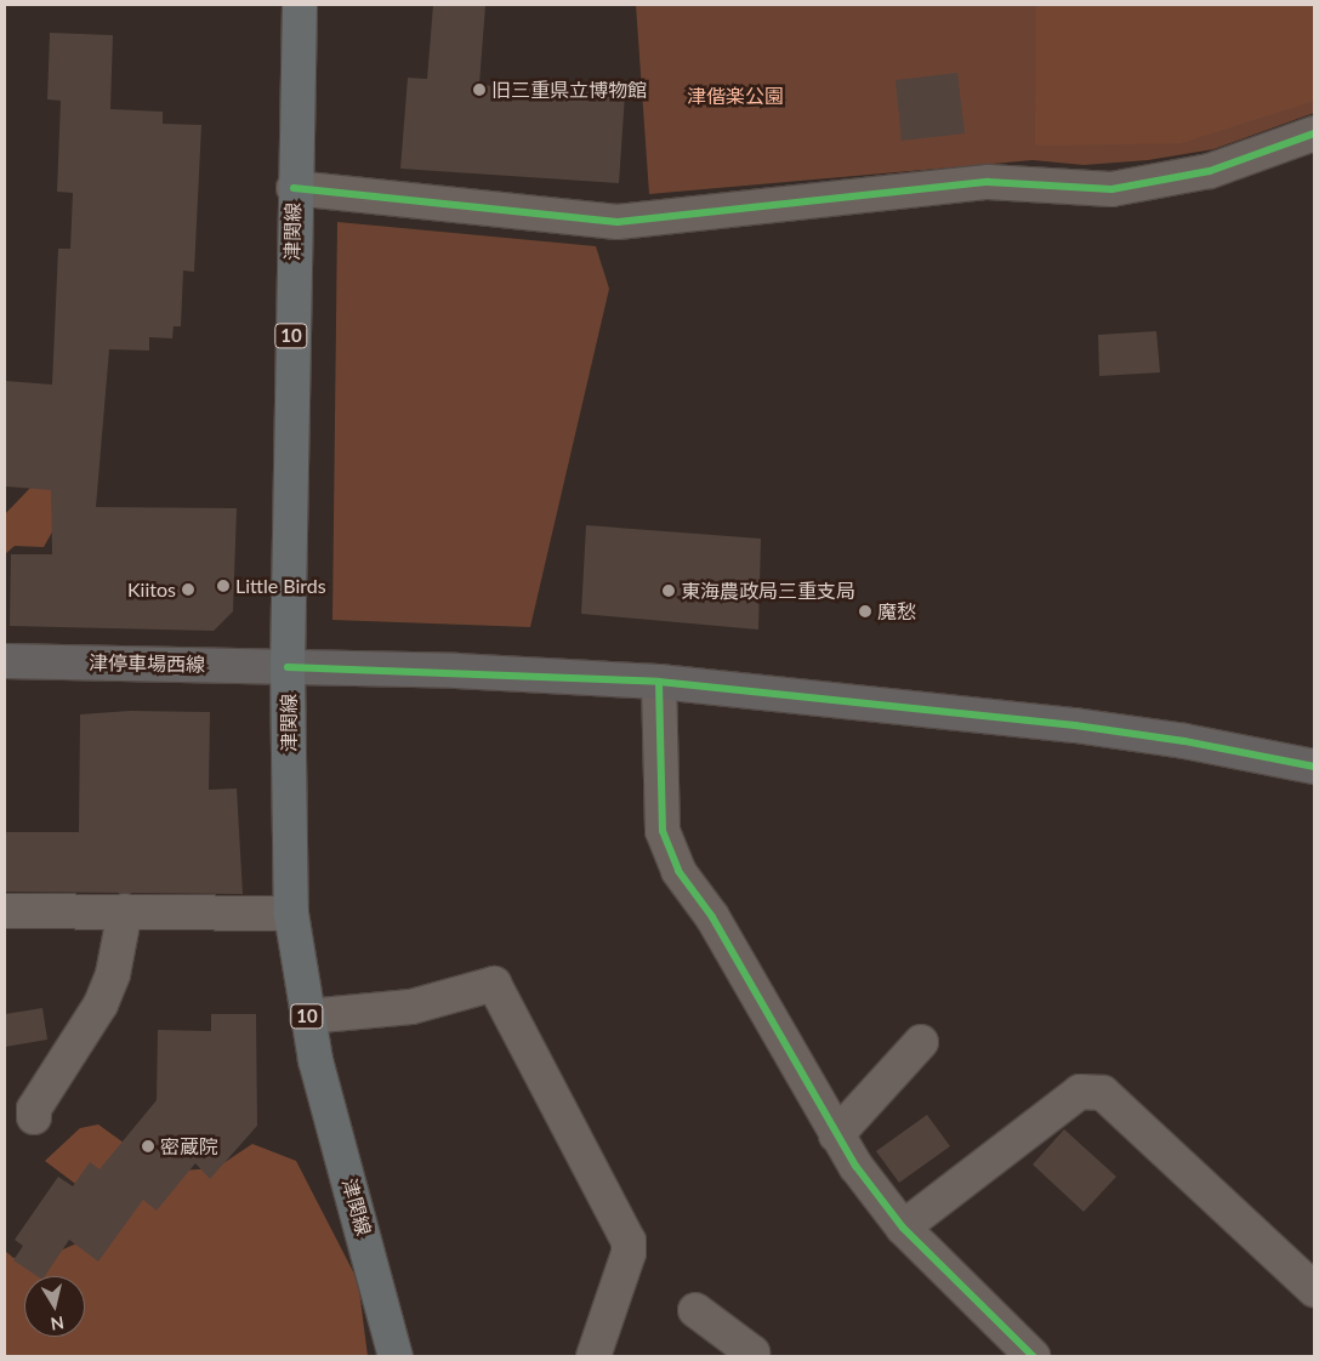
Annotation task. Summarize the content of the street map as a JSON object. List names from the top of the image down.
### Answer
{
  "streets": {
    "main road": ["津関線", "10"],
    "street": ["津停車場西線"]
  },
  "crossings": [
    ["津関線", "津停車場西線"]
  ],
  "parks": ["津偕楽公園"],
  "places": [
    "旧三重県立博物館",
    "Little Birds",
    "Kiitos",
    "東海農政局三重支局",
    "魔愁",
    "密蔵院"
  ],
  "north": "bottom"
}
